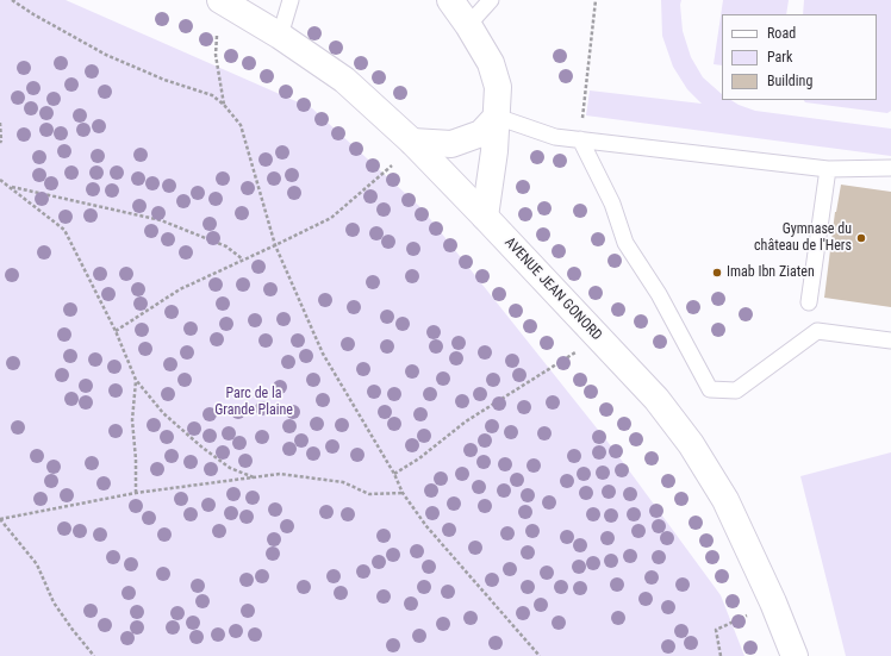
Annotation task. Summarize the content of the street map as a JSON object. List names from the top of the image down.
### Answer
{
  "streets": {
    "street": ["AVENUE JEAN GONORD"]
  },
  "parks": ["Parc de la Grande Plaine"],
  "places": ["Gymnase du château de l'Hers", "Imab Ibn Ziaten"],
  "legend": ["Road", "Park", "Building"]
}
